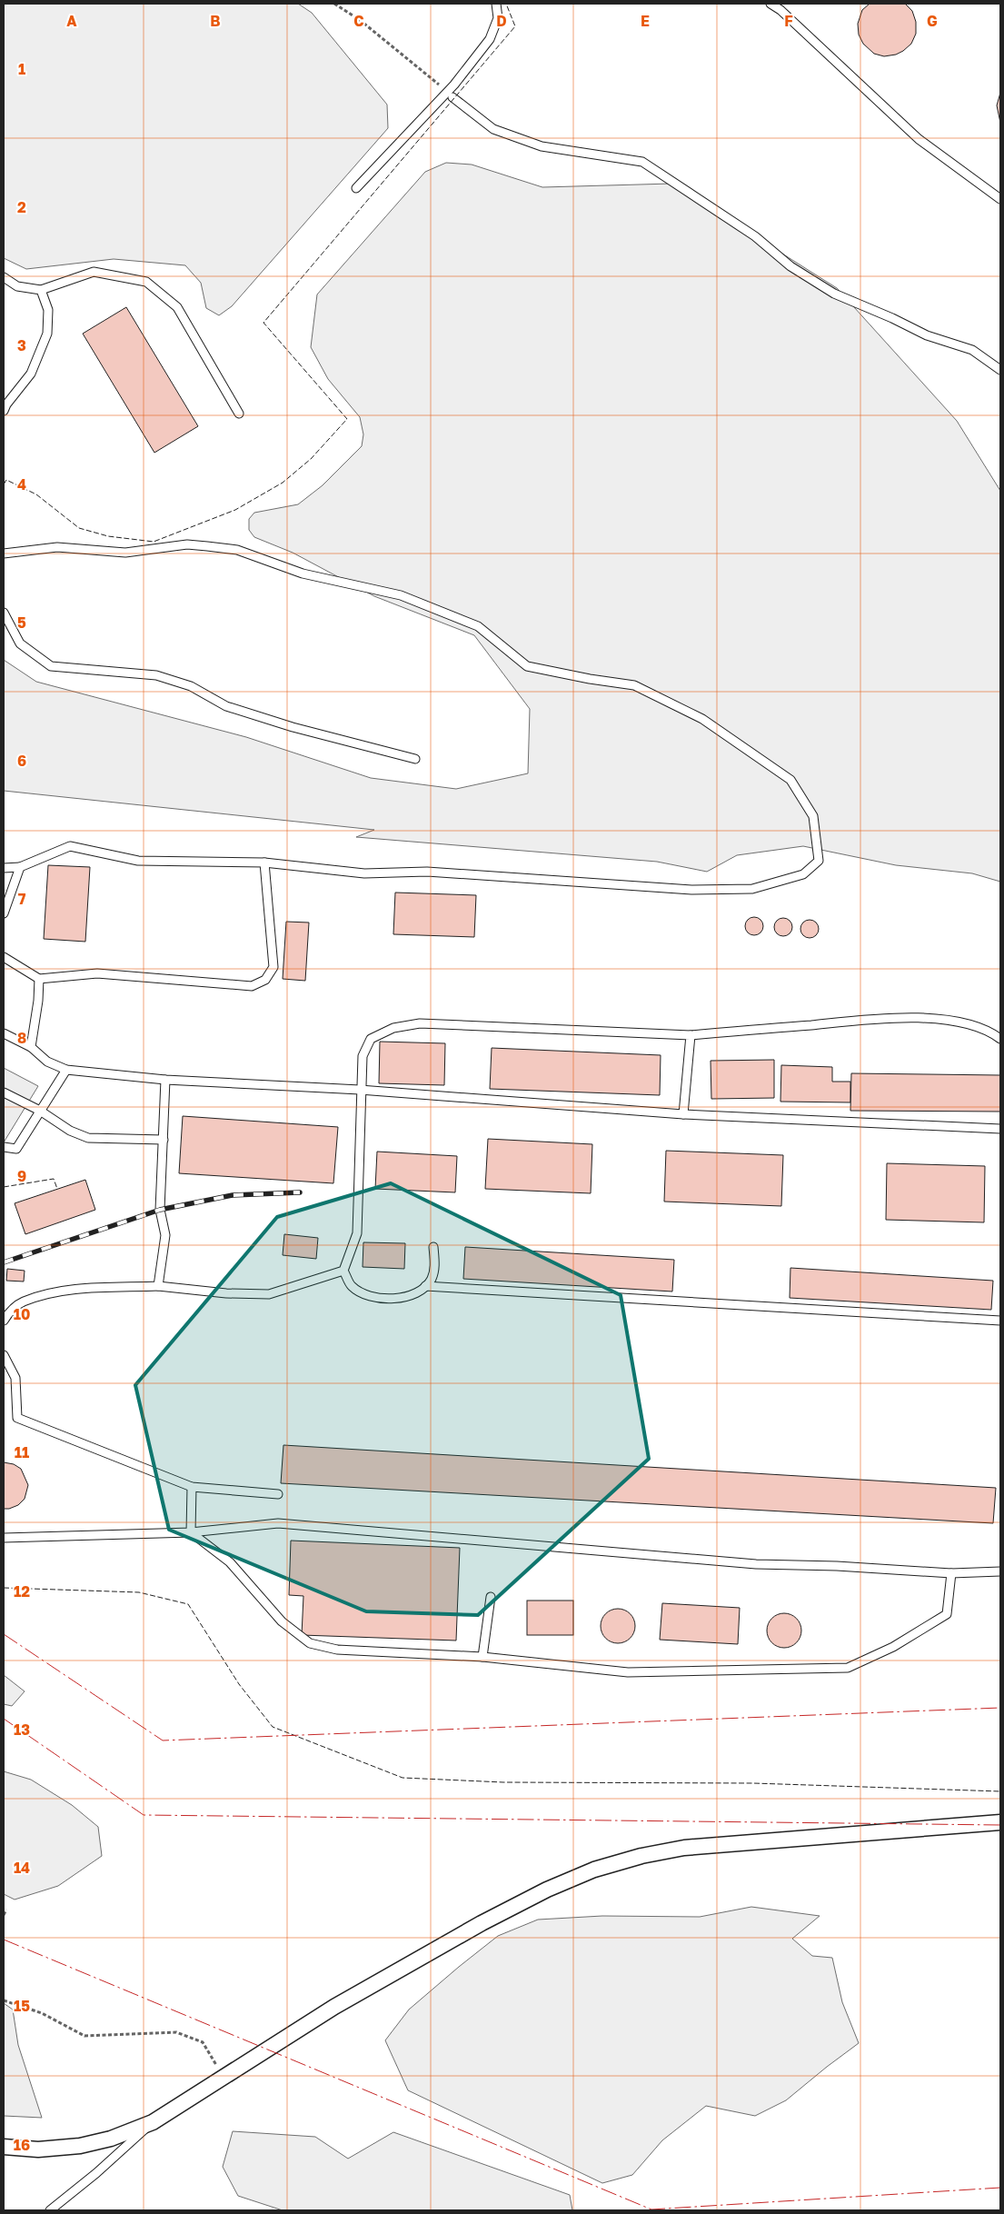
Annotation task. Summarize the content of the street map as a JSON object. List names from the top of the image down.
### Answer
{
  "grid": {
    "columns": [
      "A",
      "B",
      "C",
      "D",
      "E",
      "F",
      "G"
    ],
    "rows": [
      "1",
      "2",
      "3",
      "4",
      "5",
      "6",
      "7",
      "8",
      "9",
      "10",
      "11",
      "12",
      "13",
      "14",
      "15",
      "16"
    ]
  }
}
